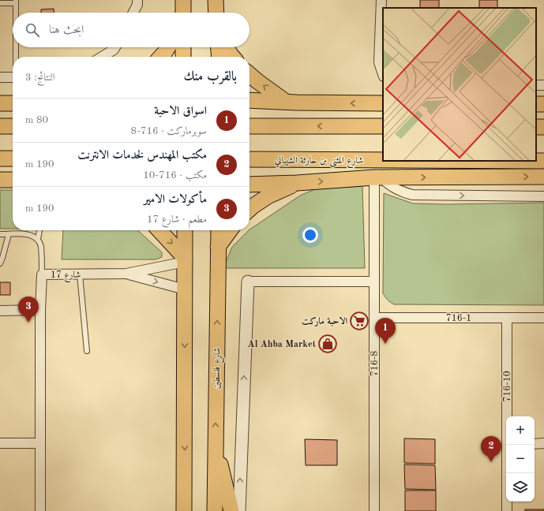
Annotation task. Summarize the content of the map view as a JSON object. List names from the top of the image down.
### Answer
{
  "streets": {
    "main road": ["شارع المثنى بن حارثة الشيباني", "شارع فلسطين"],
    "street": [
      "شارع 17",
      "716-1",
      "716-8",
      "716-10"
    ]
  },
  "crossings": [
    ["716-1", "716-8"],
    ["716-1", "716-10"]
  ],
  "places": {
    "supermarket": ["الاحبة ماركت"],
    "shop": ["Al Ahba Market"]
  },
  "page": {
    "search": "ابحث هنا",
    "heading": ["بالقرب منك", "النتائج: 3"],
    "list": [
      {
        "mark": "1",
        "name": "اسواق الاحبة",
        "note": "سوبرماركت · 716-8",
        "value": "80 m"
      },
      {
        "mark": "2",
        "name": "مكتب المهندس لخدمات الانترنت",
        "note": "مكتب · 716-10",
        "value": "190 m"
      },
      {
        "mark": "3",
        "name": "مأكولات الامير",
        "note": "مطعم · شارع 17",
        "value": "190 m"
      }
    ],
    "pins": ["3", "1", "2"],
    "map_buttons": ["+", "−"]
  }
}
